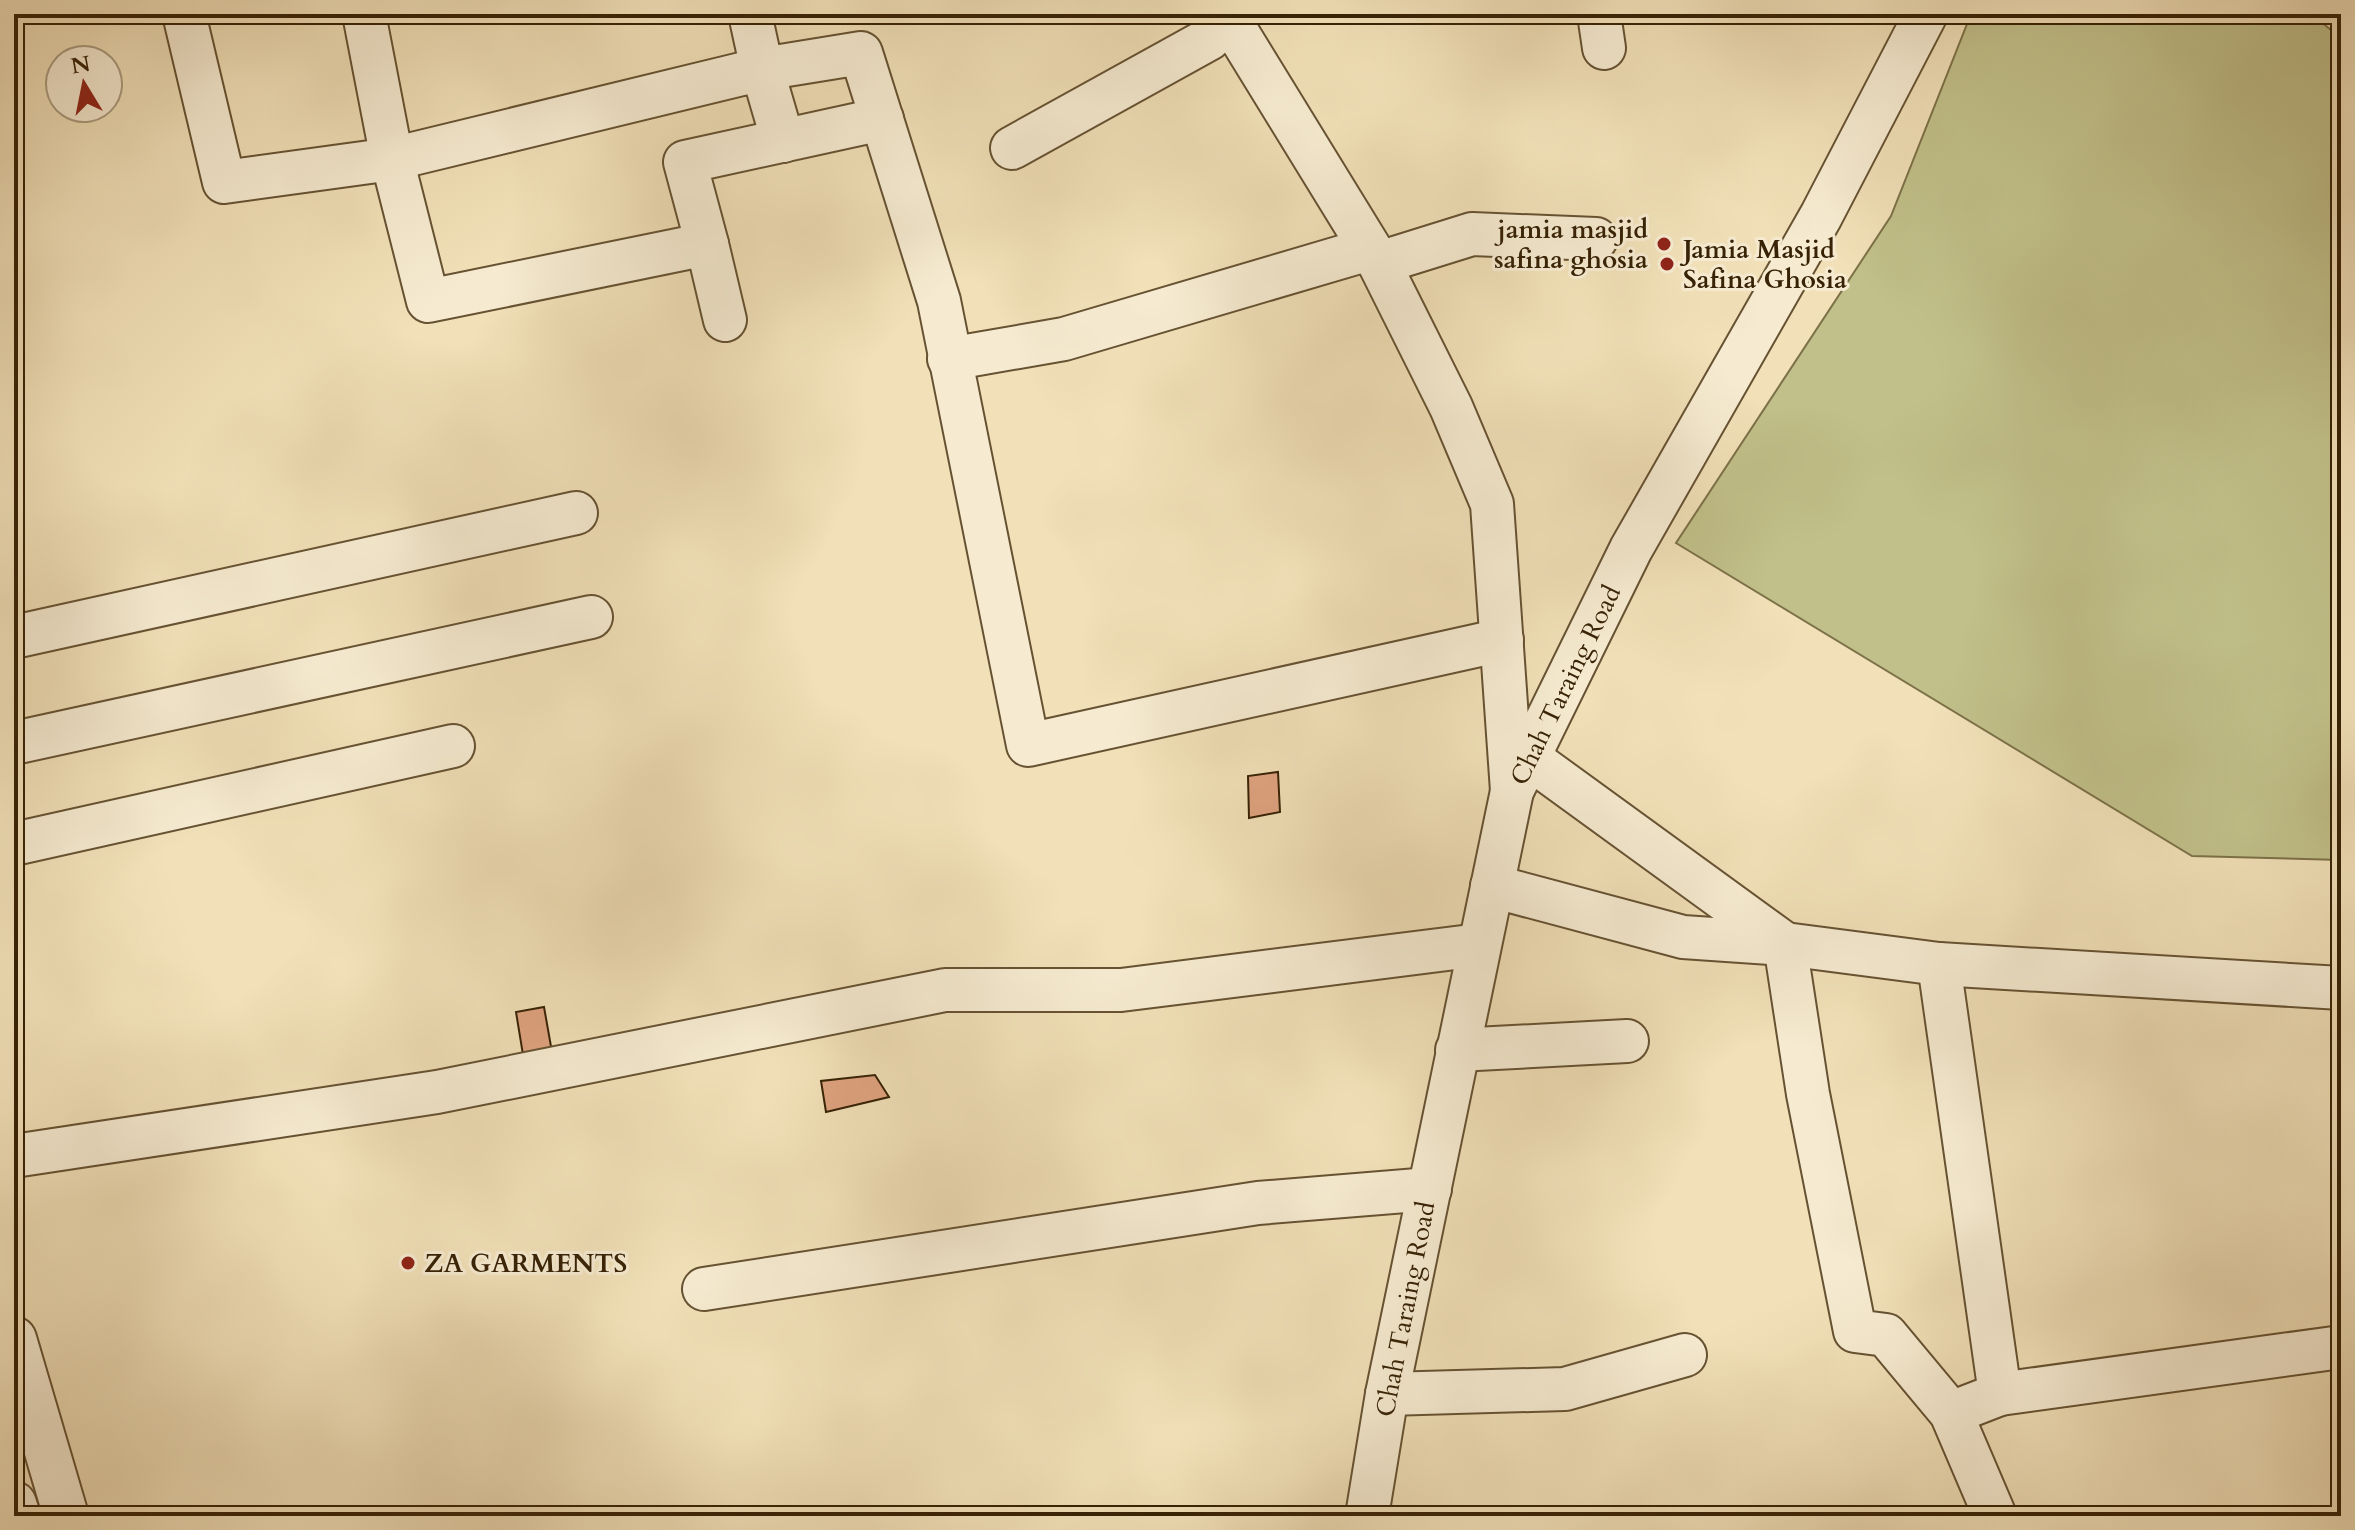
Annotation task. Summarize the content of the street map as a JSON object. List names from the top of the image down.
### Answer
{
  "streets": {
    "street": ["Chah Taraing Road"]
  },
  "places": ["jamia masjid safina ghosia", "Jamia Masjid Safina Ghosia", "ZA GARMENTS"],
  "north": "top"
}
